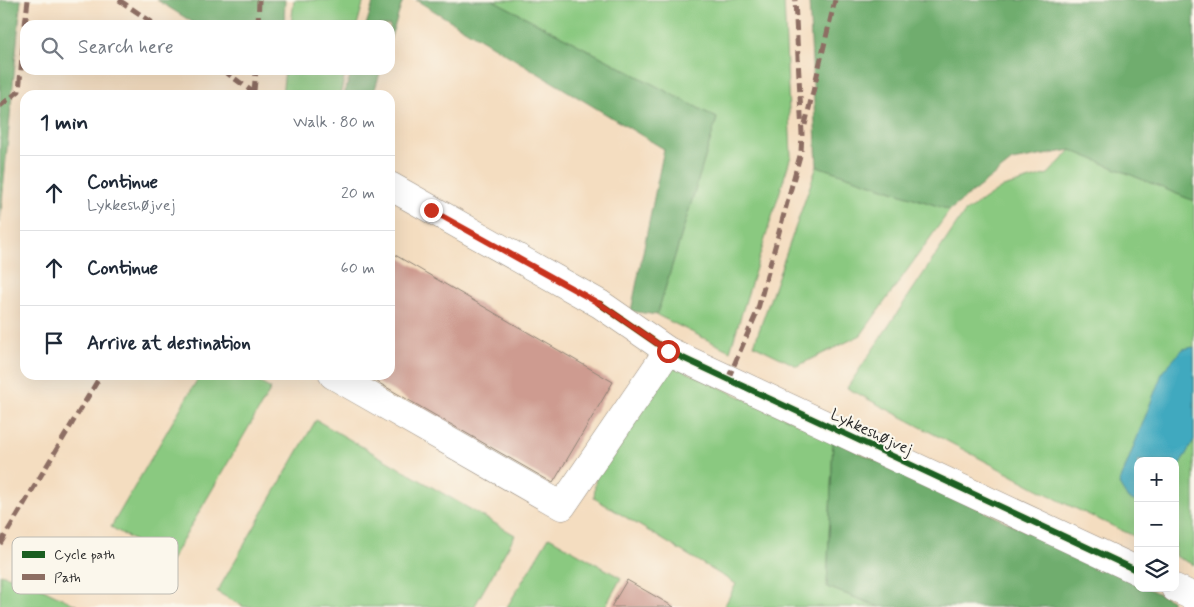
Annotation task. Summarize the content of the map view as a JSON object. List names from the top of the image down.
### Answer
{
  "streets": {
    "street": ["Lykkeshøjvej"]
  },
  "legend": ["Cycle path", "Path"],
  "page": {
    "search": "Search here",
    "heading": ["1 min", "Walk · 80 m"],
    "list": [
      ["Continue", "Lykkeshøjvej", "20 m"],
      ["Continue", "60 m"],
      "Arrive at destination"
    ],
    "map_buttons": ["+", "−"]
  }
}
